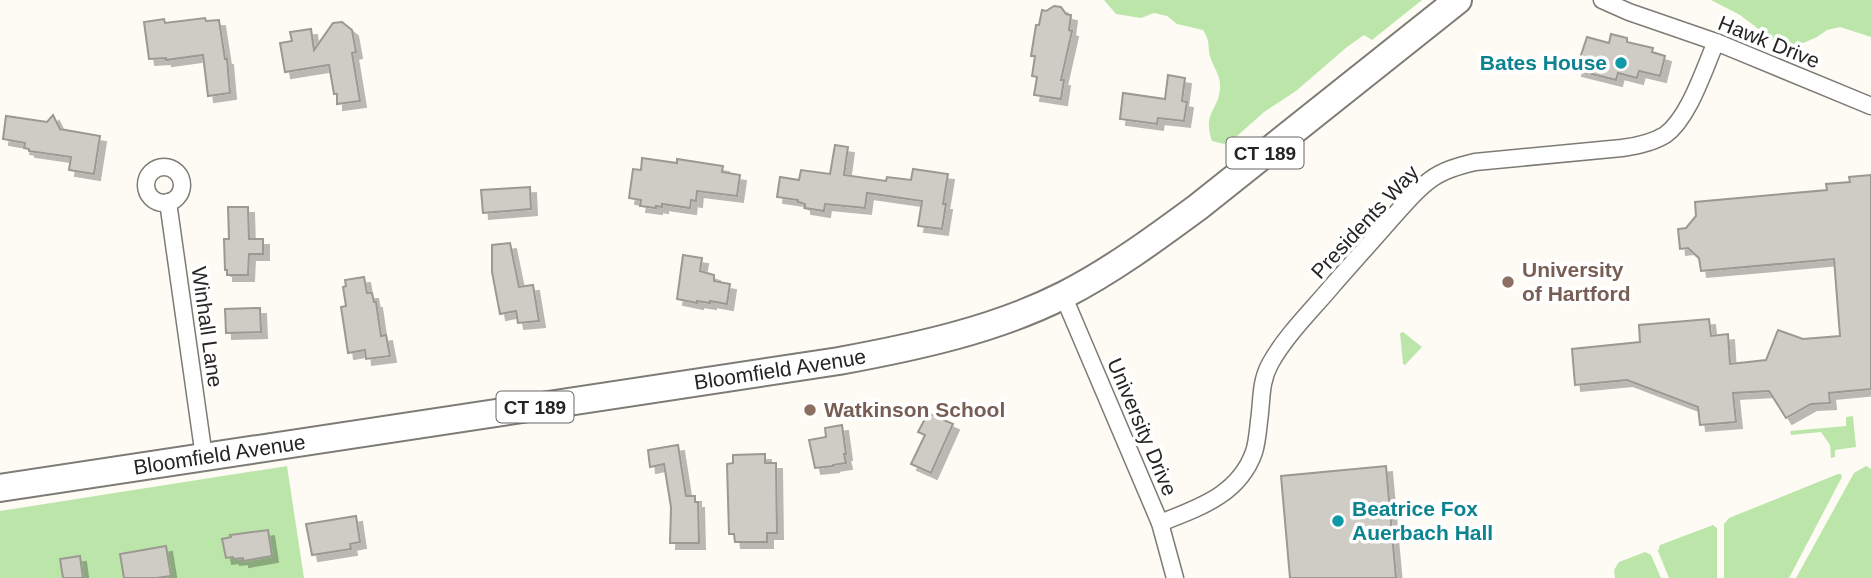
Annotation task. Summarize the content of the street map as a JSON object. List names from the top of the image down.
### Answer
{
  "streets": {
    "main road": ["CT 189", "Bloomfield Avenue"],
    "street": [
      "Hawk Drive",
      "Presidents Way",
      "Winhall Lane",
      "University Drive"
    ]
  },
  "crossings": [
    ["Hawk Drive", "Presidents Way"],
    ["Presidents Way", "University Drive"],
    ["Winhall Lane", "Bloomfield Avenue"],
    ["Bloomfield Avenue", "University Drive"]
  ],
  "places": [
    "Bates House",
    "University of Hartford",
    "Watkinson School",
    "Beatrice Fox Auerbach Hall"
  ]
}
